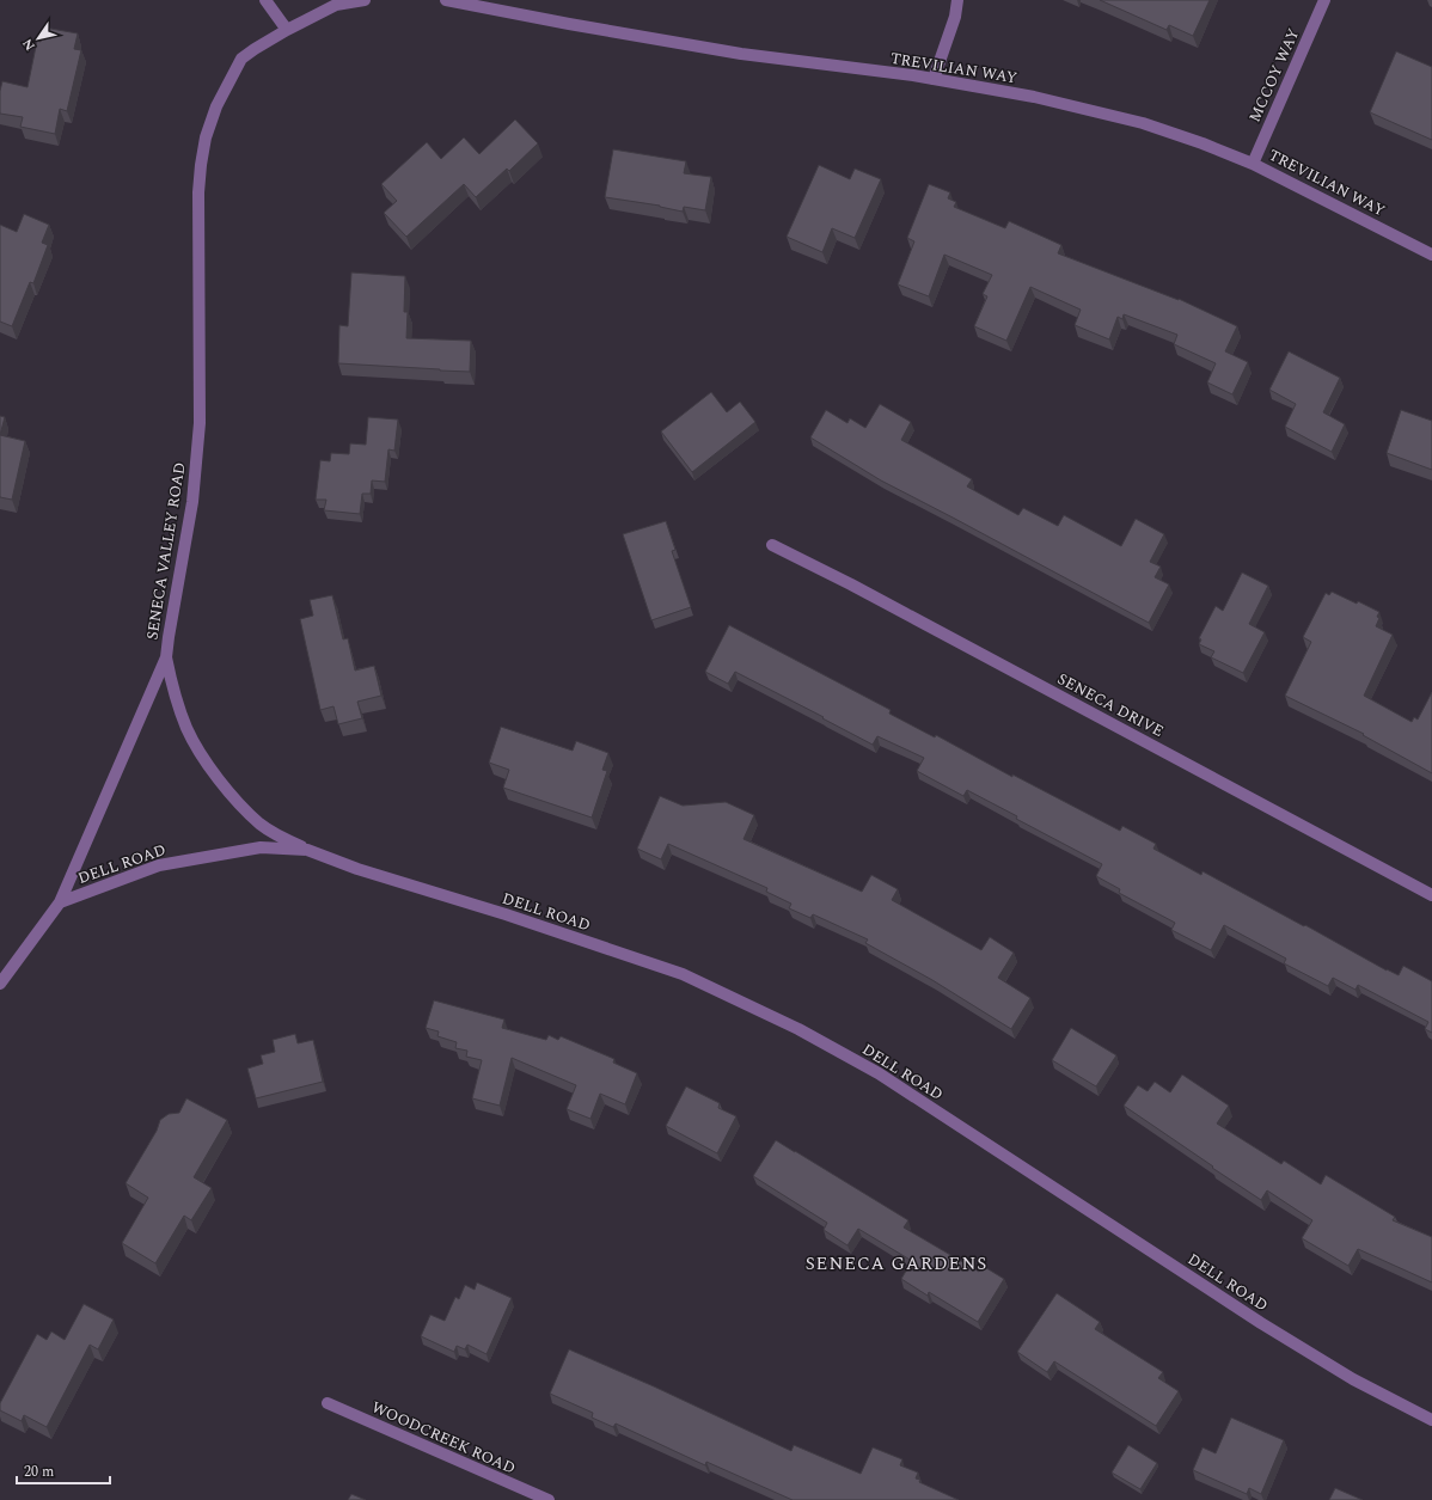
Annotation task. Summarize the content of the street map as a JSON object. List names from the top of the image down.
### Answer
{
  "streets": {
    "street": [
      "TREVILIAN WAY",
      "MCCOY WAY",
      "SENECA VALLEY ROAD",
      "SENECA DRIVE",
      "DELL ROAD",
      "WOODCREEK ROAD"
    ]
  },
  "crossings": [
    ["TREVILIAN WAY", "MCCOY WAY"],
    ["SENECA VALLEY ROAD", "DELL ROAD"]
  ],
  "districts": ["SENECA GARDENS"],
  "scale_bar": "20 m",
  "north": "bottom left"
}
